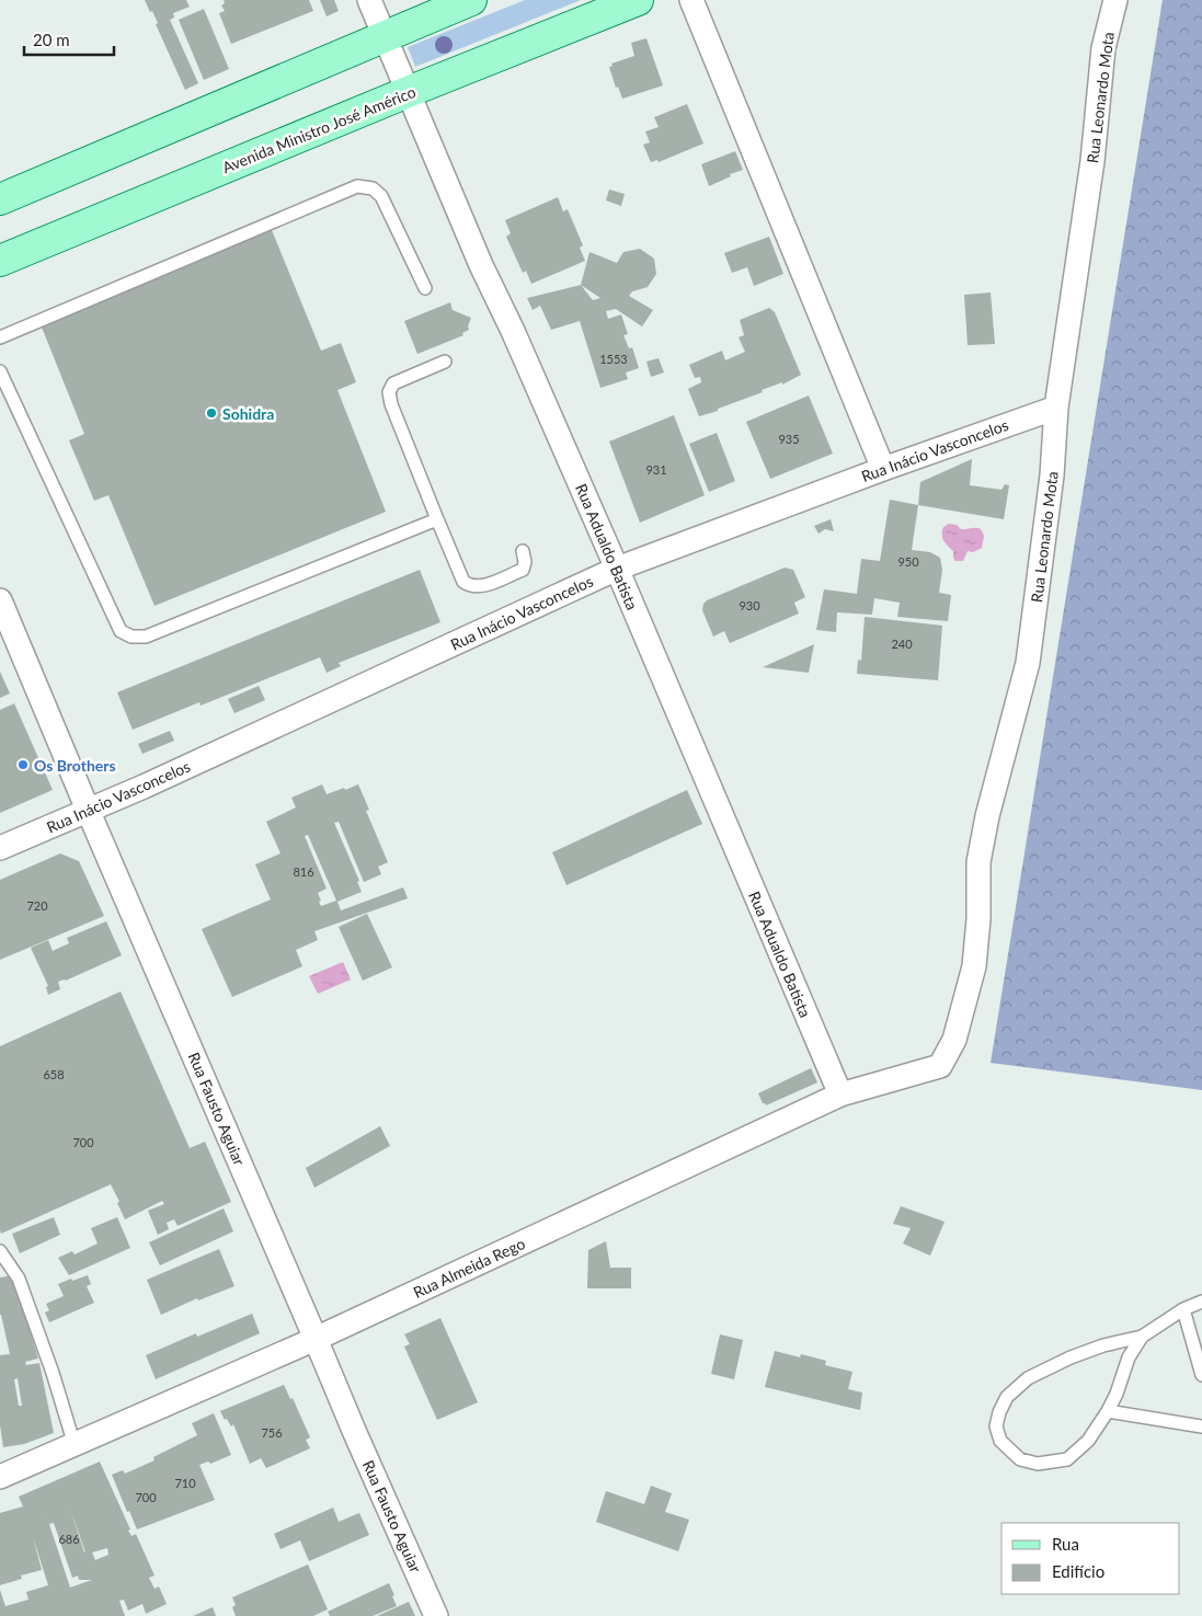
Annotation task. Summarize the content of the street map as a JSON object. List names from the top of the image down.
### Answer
{
  "streets": {
    "main road": ["Avenida Ministro José Américo"],
    "street": [
      "Rua Leonardo Mota",
      "Rua Inácio Vasconcelos",
      "Rua Adualdo Batista",
      "Rua Fausto Aguiar",
      "Rua Almeida Rego"
    ]
  },
  "crossings": [
    ["Rua Leonardo Mota", "Rua Inácio Vasconcelos"],
    ["Rua Leonardo Mota", "Rua Almeida Rego"],
    ["Avenida Ministro José Américo", "Rua Adualdo Batista"],
    ["Rua Inácio Vasconcelos", "Rua Adualdo Batista"],
    ["Rua Inácio Vasconcelos", "Rua Fausto Aguiar"],
    ["Rua Adualdo Batista", "Rua Almeida Rego"],
    ["Rua Fausto Aguiar", "Rua Almeida Rego"]
  ],
  "places": ["Sohidra", "Os Brothers"],
  "house_numbers": [
    "1553",
    "935",
    "931",
    "950",
    "930",
    "240",
    "816",
    "720",
    "658",
    "700",
    "756",
    "710",
    "700",
    "686"
  ],
  "legend": ["Rua", "Edifício"],
  "scale_bar": "20 m"
}
